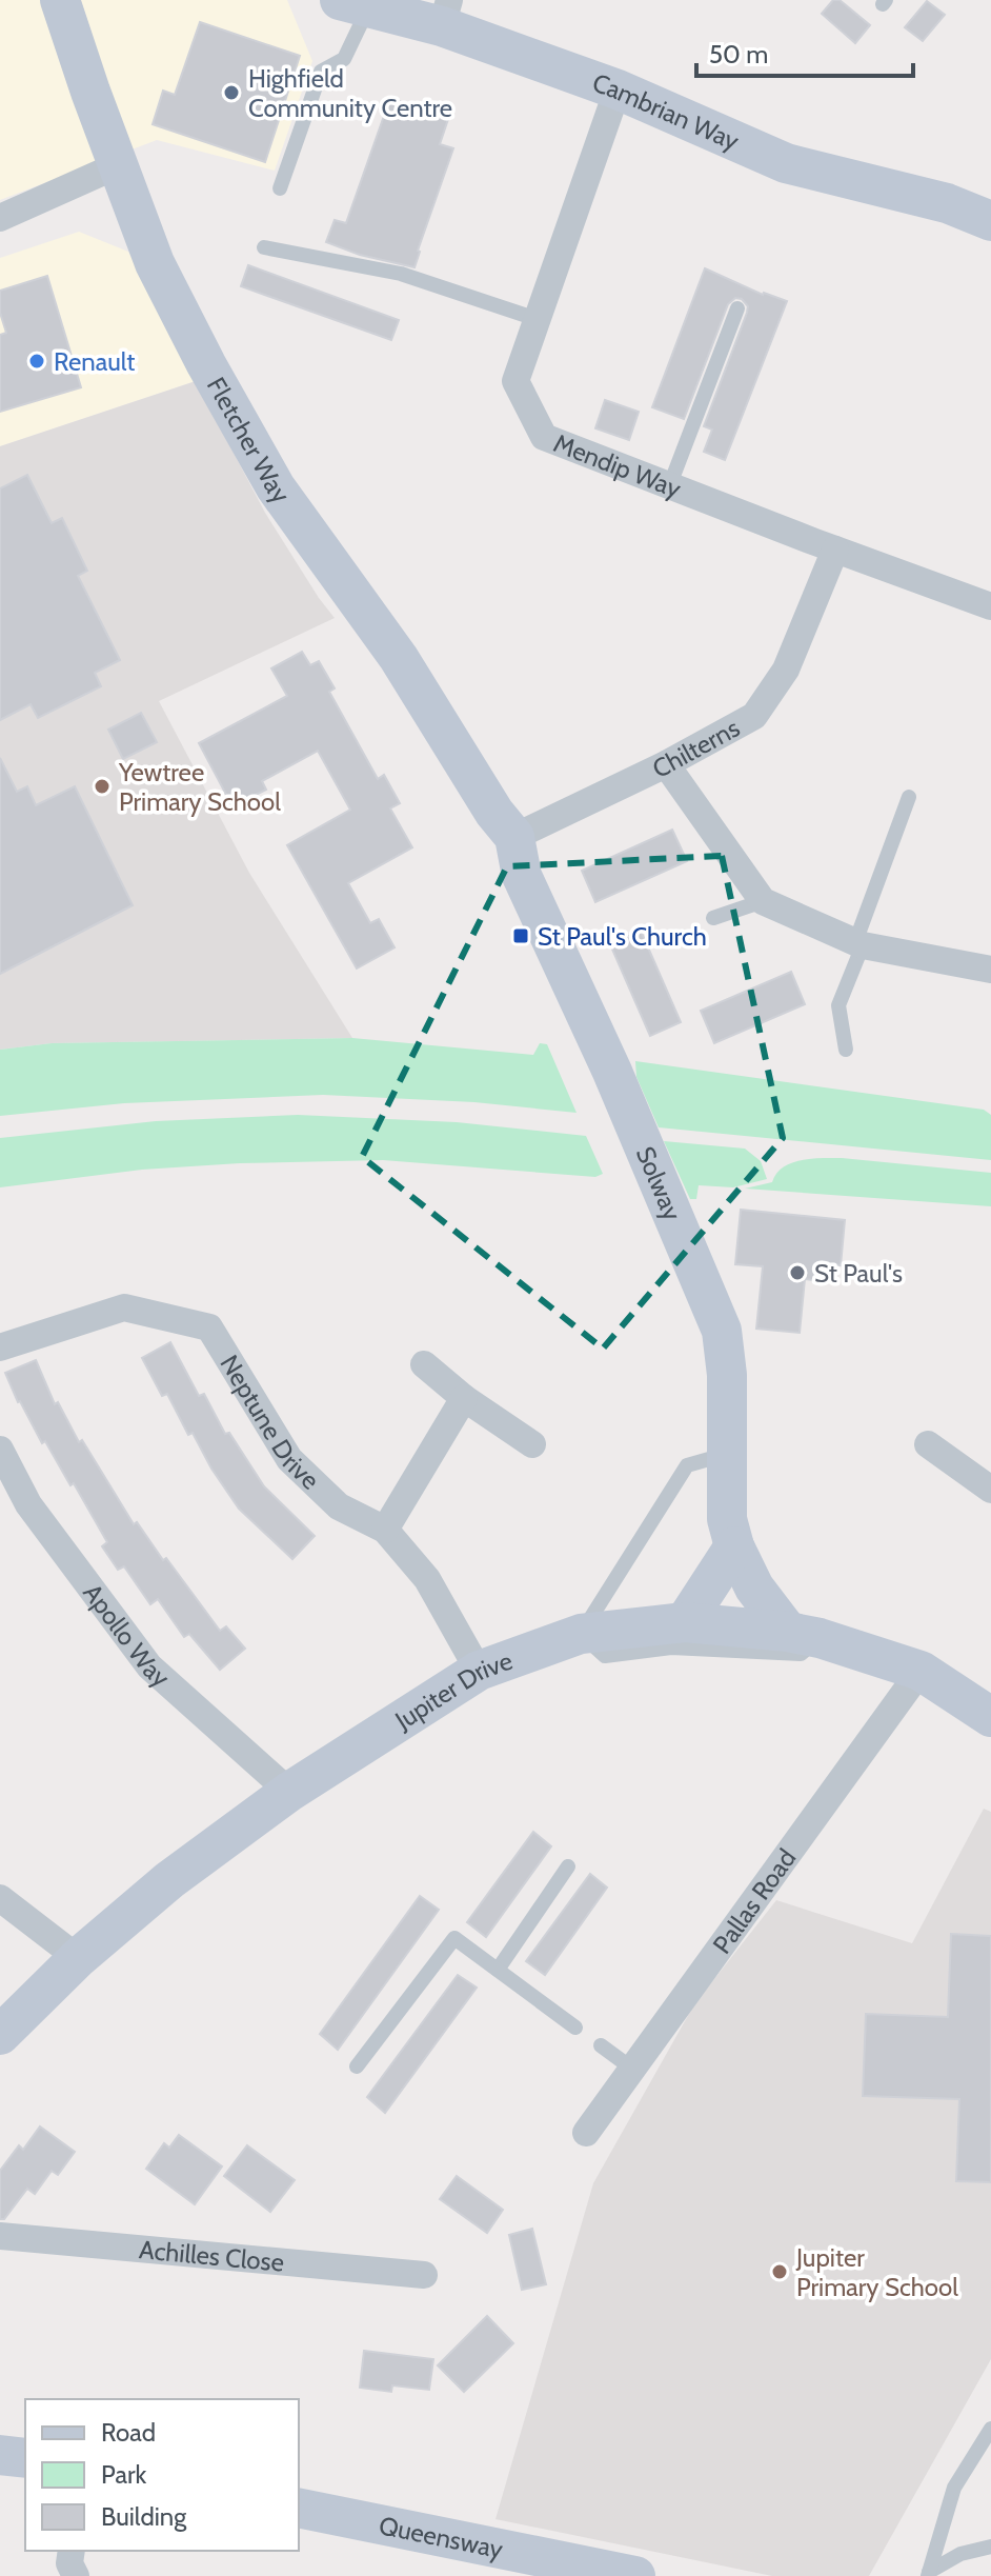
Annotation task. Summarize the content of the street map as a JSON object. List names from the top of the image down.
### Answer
{
  "streets": {
    "street": [
      "Cambrian Way",
      "Fletcher Way",
      "Mendip Way",
      "Chilterns",
      "Solway",
      "Neptune Drive",
      "Apollo Way",
      "Jupiter Drive",
      "Pallas Road",
      "Achilles Close",
      "Queensway"
    ]
  },
  "crossings": [
    ["Cambrian Way", "Mendip Way"],
    ["Fletcher Way", "Chilterns"],
    ["Fletcher Way", "Solway"],
    ["Mendip Way", "Chilterns"],
    ["Chilterns", "Solway"],
    ["Solway", "Jupiter Drive"],
    ["Neptune Drive", "Jupiter Drive"],
    ["Apollo Way", "Jupiter Drive"],
    ["Jupiter Drive", "Pallas Road"]
  ],
  "places": {
    "other": [
      "Highfield Community Centre",
      "Renault",
      "Yewtree Primary School",
      "St Paul's",
      "Jupiter Primary School"
    ],
    "transit": ["St Paul's Church"]
  },
  "legend": ["Road", "Park", "Building"],
  "scale_bar": "50 m"
}
